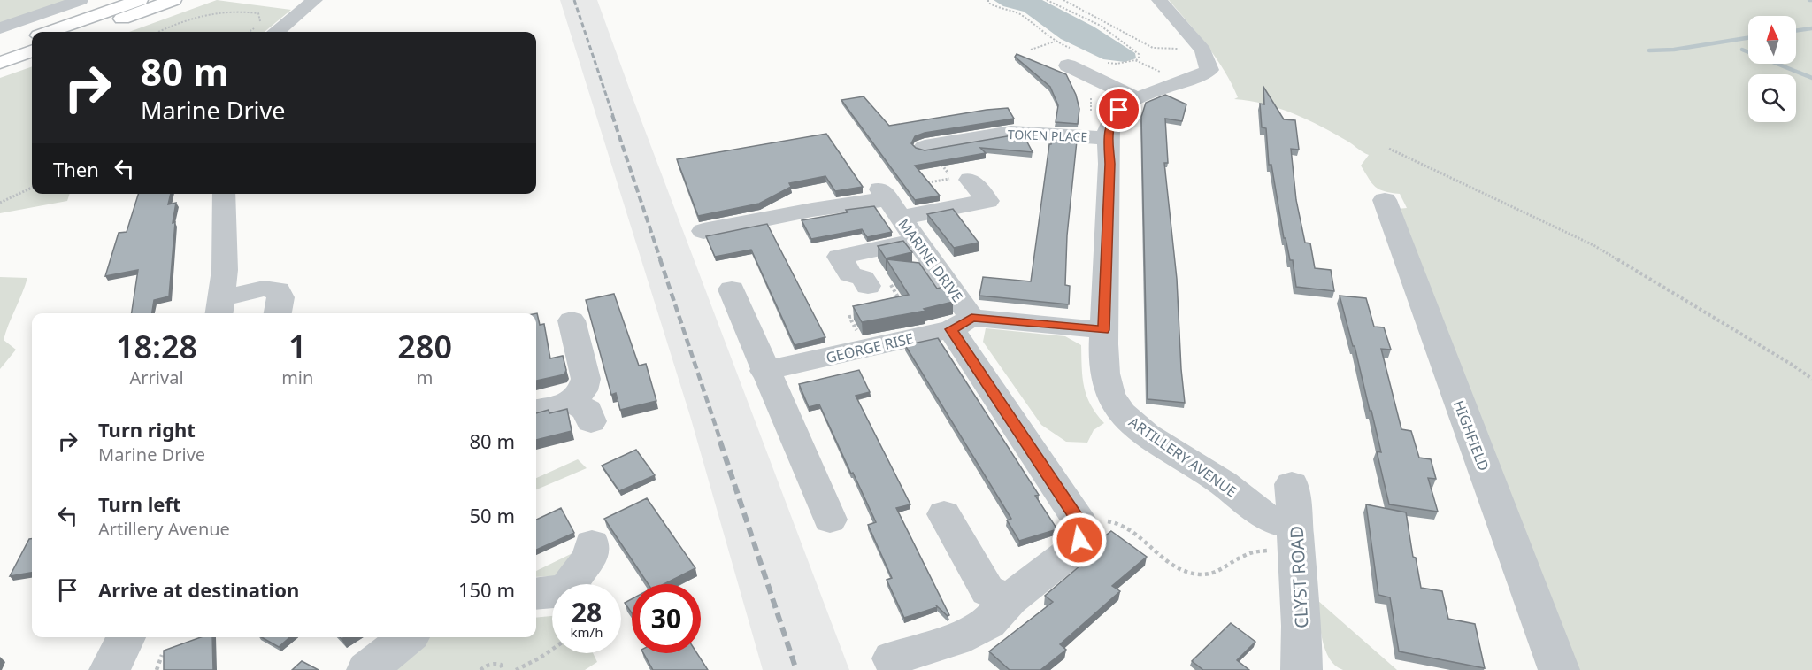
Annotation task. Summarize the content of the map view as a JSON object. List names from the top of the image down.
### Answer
{
  "streets": {
    "street": [
      "TOKEN PLACE",
      "MARINE DRIVE",
      "GEORGE RISE",
      "HIGHFIELD",
      "ARTILLERY AVENUE",
      "CLYST ROAD"
    ]
  },
  "crossings": [
    ["TOKEN PLACE", "ARTILLERY AVENUE"],
    ["MARINE DRIVE", "GEORGE RISE"],
    ["MARINE DRIVE", "ARTILLERY AVENUE"],
    ["ARTILLERY AVENUE", "CLYST ROAD"]
  ],
  "north": "top",
  "page": {
    "turn": ["80 m", "Marine Drive"],
    "then": "Then",
    "eta": [
      "18:28",
      "Arrival",
      "1",
      "min",
      "280",
      "m"
    ],
    "list": [
      {
        "name": "Turn right",
        "note": "Marine Drive",
        "value": "80 m"
      },
      {
        "name": "Turn left",
        "note": "Artillery Avenue",
        "value": "50 m"
      },
      {
        "name": "Arrive at destination",
        "value": "150 m"
      }
    ],
    "speed": "28 km/h",
    "limit": "30"
  }
}
